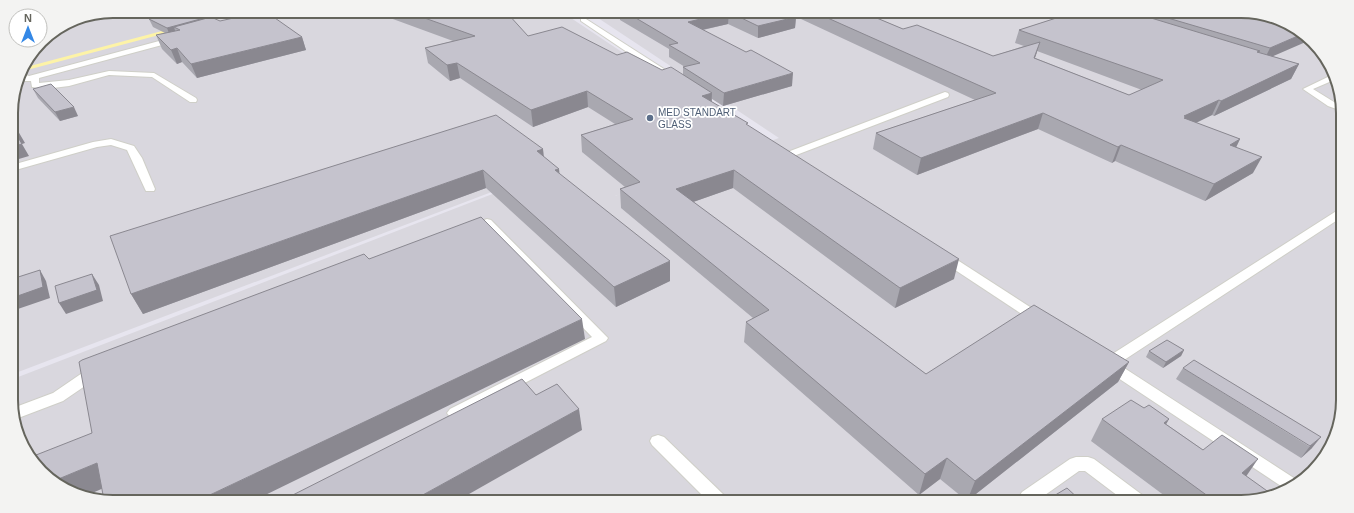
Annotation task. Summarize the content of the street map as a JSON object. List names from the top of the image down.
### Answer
{
  "places": ["MED STANDART GLASS"],
  "north": "top"
}
